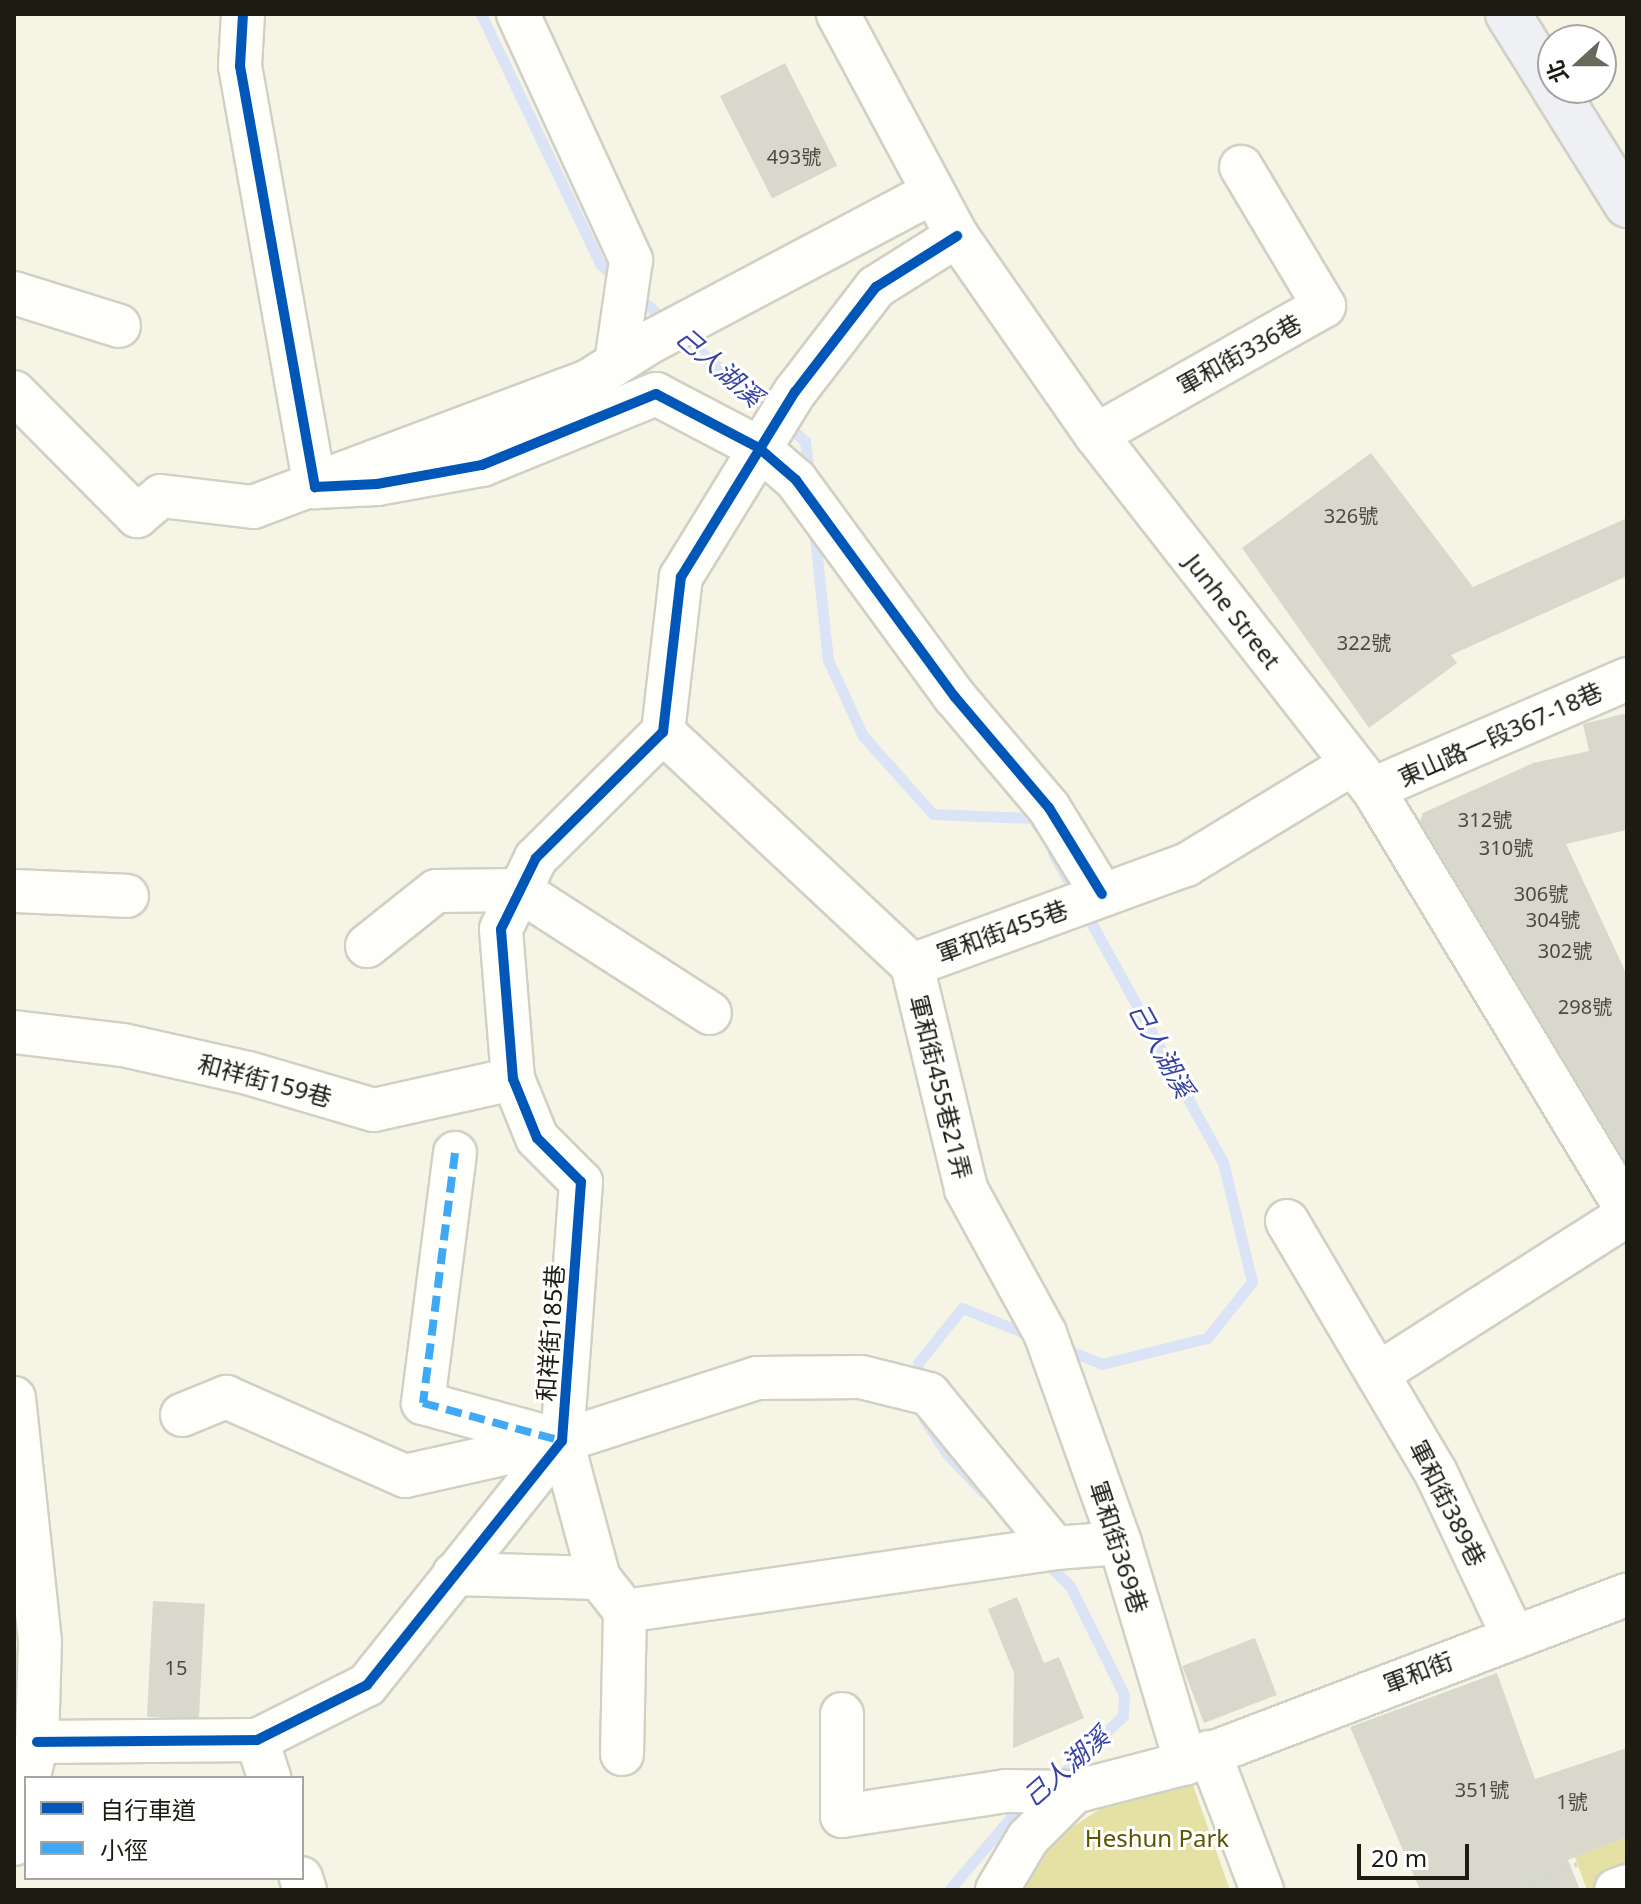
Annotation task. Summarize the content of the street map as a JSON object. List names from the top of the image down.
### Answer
{
  "streets": {
    "street": [
      "軍和街336巷",
      "Junhe Street",
      "東山路一段367-18巷",
      "軍和街455巷",
      "和祥街159巷",
      "軍和街455巷21弄",
      "和祥街185巷",
      "軍和街389巷",
      "軍和街369巷",
      "軍和街"
    ]
  },
  "crossings": [
    ["軍和街336巷", "Junhe Street"],
    ["Junhe Street", "東山路一段367-18巷"],
    ["Junhe Street", "軍和街455巷"],
    ["東山路一段367-18巷", "軍和街455巷"],
    ["軍和街455巷", "軍和街455巷21弄"],
    ["軍和街455巷", "和祥街185巷"],
    ["和祥街159巷", "和祥街185巷"],
    ["軍和街455巷21弄", "軍和街369巷"],
    ["軍和街389巷", "軍和街"],
    ["軍和街369巷", "軍和街"]
  ],
  "water": ["己人湖溪"],
  "parks": ["Heshun Park"],
  "house_numbers": [
    "493號",
    "326號",
    "322號",
    "312號",
    "310號",
    "306號",
    "304號",
    "302號",
    "298號",
    "15",
    "351號",
    "1號"
  ],
  "legend": ["自行車道", "小徑"],
  "scale_bar": "20 m",
  "north": "left"
}
